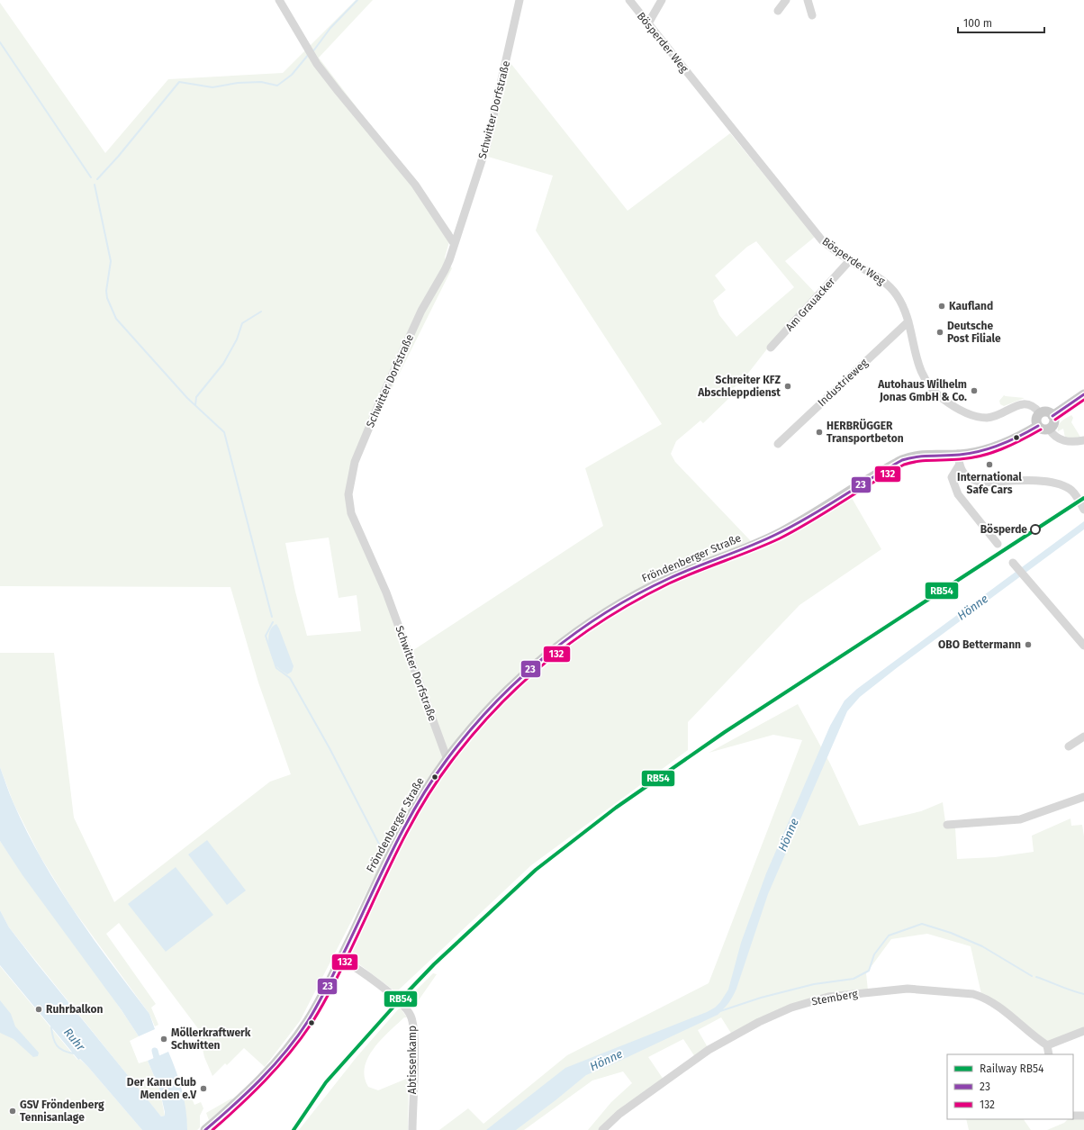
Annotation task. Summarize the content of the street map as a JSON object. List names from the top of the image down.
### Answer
{
  "streets": {
    "main road": ["Fröndenberger Straße"],
    "street": [
      "Bösperder Weg",
      "Schwitter Dorfstraße",
      "Am Grauacker",
      "Industrieweg",
      "Stemberg",
      "Abtissenkamp"
    ]
  },
  "crossings": [
    ["Bösperder Weg", "Am Grauacker"],
    ["Bösperder Weg", "Industrieweg"],
    ["Bösperder Weg", "Fröndenberger Straße"],
    ["Schwitter Dorfstraße", "Fröndenberger Straße"],
    ["Fröndenberger Straße", "Abtissenkamp"]
  ],
  "water": ["Hönne", "Ruhr"],
  "places": [
    "Kaufland",
    "Deutsche Post Filiale",
    "Schreiter KFZ Abschleppdienst",
    "Autohaus Wilhelm Jonas GmbH & Co.",
    "HERBRÜGGER Transportbeton",
    "International Safe Cars",
    "Bösperde",
    "OBO Bettermann",
    "Ruhrbalkon",
    "Möllerkraftwerk Schwitten",
    "Der Kanu Club Menden e.V",
    "GSV Fröndenberg Tennisanlage"
  ],
  "lines": ["transit line 23", "transit line 132", "rail line RB54"],
  "legend": ["Railway RB54", "23", "132"],
  "scale_bar": "100 m"
}
